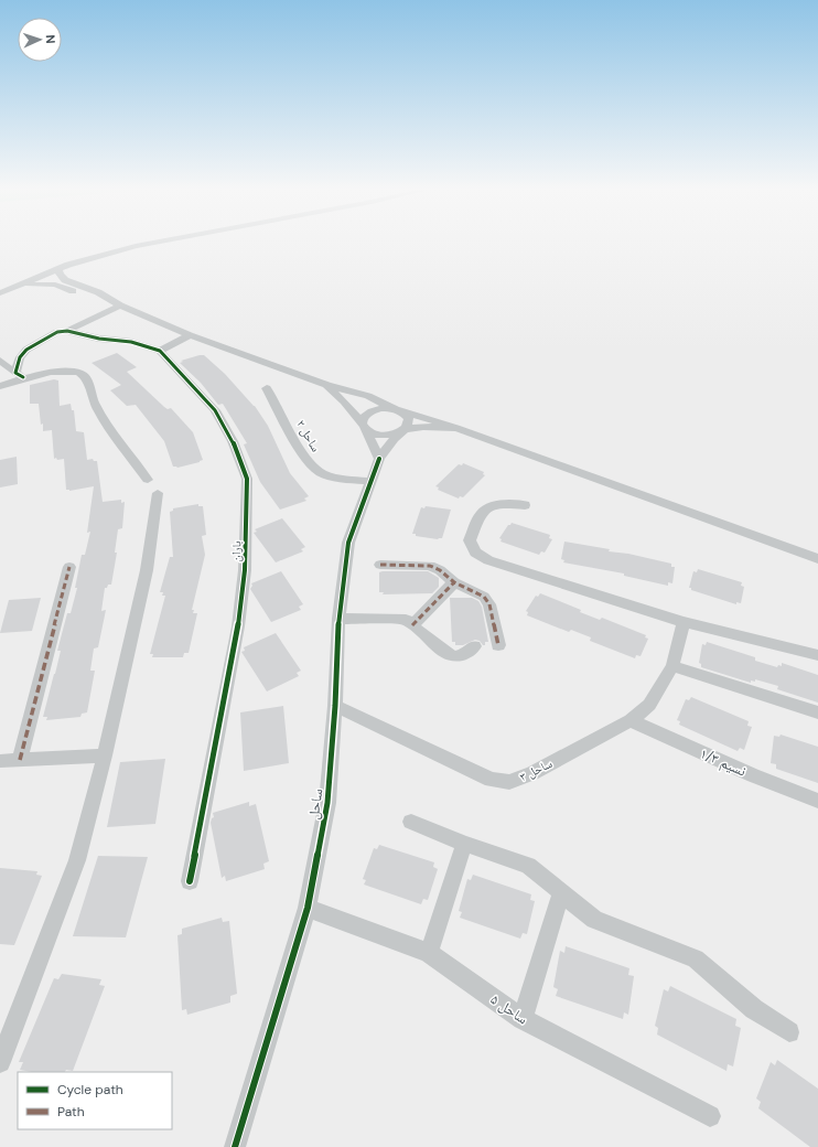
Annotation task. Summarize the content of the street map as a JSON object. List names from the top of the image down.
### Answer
{
  "streets": {
    "street": [
      "ساحل ۲",
      "باران",
      "نسیم ۱/۳",
      "ساحل ۳",
      "ساحل",
      "ساحل ۵"
    ]
  },
  "crossings": [
    ["ساحل ۲", "ساحل"],
    ["نسیم ۱/۳", "ساحل ۳"],
    ["ساحل ۳", "ساحل"],
    ["ساحل", "ساحل ۵"]
  ],
  "legend": ["Cycle path", "Path"],
  "north": "right"
}
